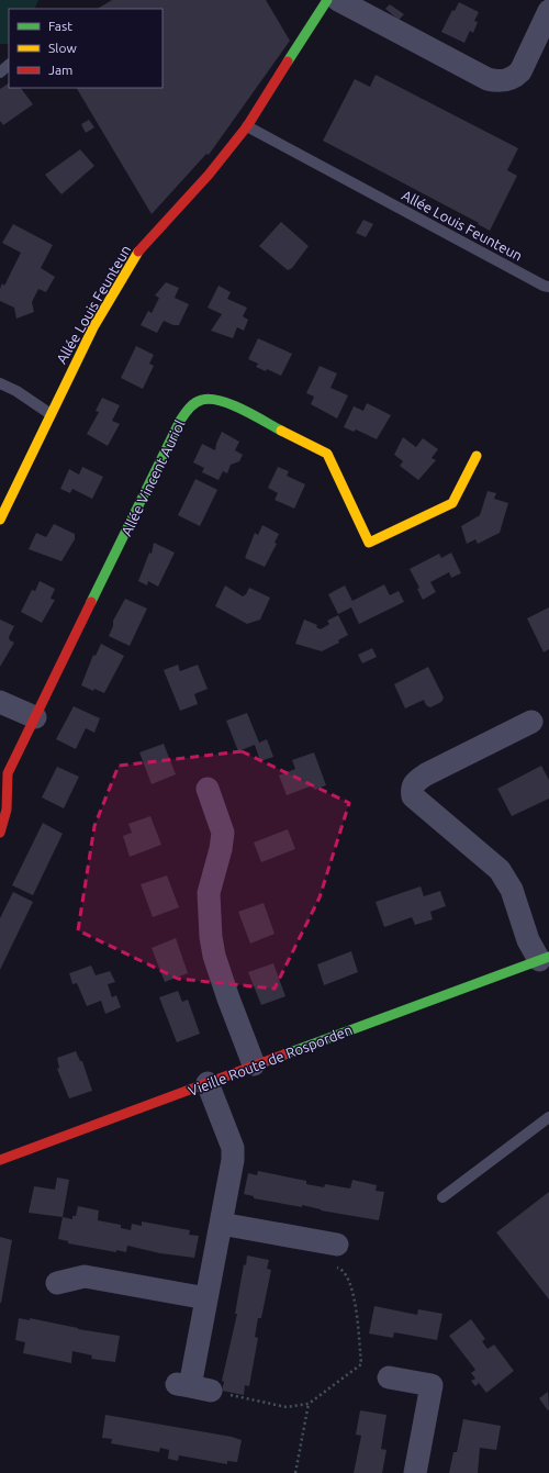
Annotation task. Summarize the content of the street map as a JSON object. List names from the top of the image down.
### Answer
{
  "streets": {
    "street": ["Allée Louis Feunteun", "Allée Vincent Auriol", "Vieille Route de Rosporden"]
  },
  "legend": ["Fast", "Slow", "Jam"]
}
